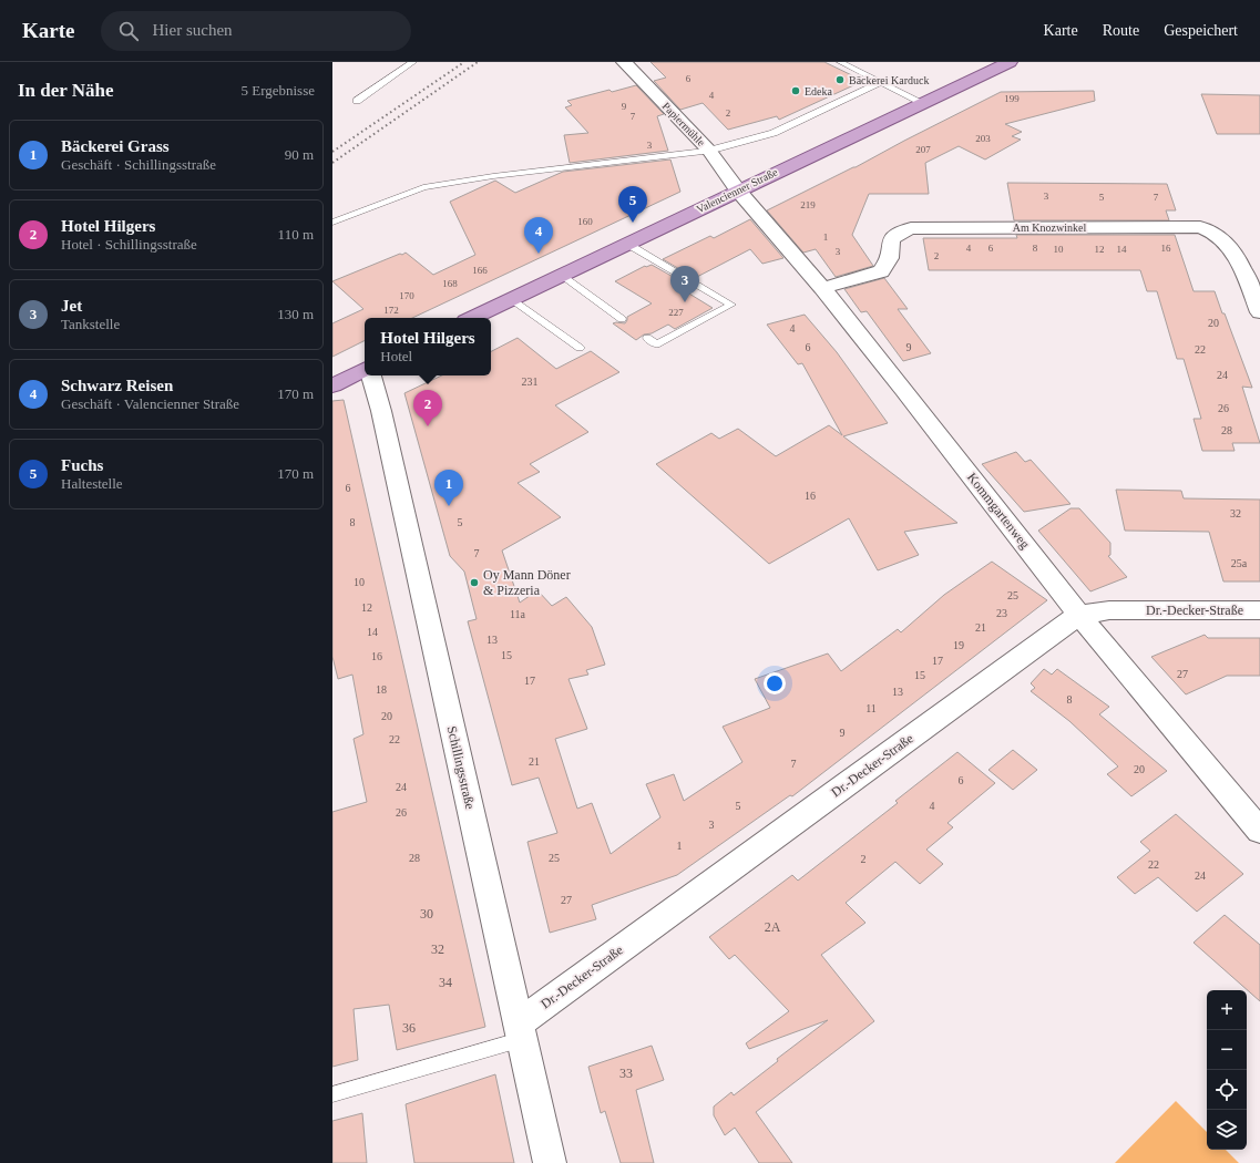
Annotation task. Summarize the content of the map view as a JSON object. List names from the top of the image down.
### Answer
{
  "streets": {
    "main road": ["Valencienner Straße"],
    "street": [
      "Papiermühle",
      "Am Knozwinkel",
      "Kommgartenweg",
      "Dr.-Decker-Straße",
      "Schillingsstraße"
    ]
  },
  "crossings": [
    ["Papiermühle", "Valencienner Straße"],
    ["Papiermühle", "Kommgartenweg"],
    ["Valencienner Straße", "Kommgartenweg"],
    ["Am Knozwinkel", "Kommgartenweg"],
    ["Kommgartenweg", "Dr.-Decker-Straße"],
    ["Dr.-Decker-Straße", "Schillingsstraße"]
  ],
  "places": ["Bäckerei Karduck", "Edeka", "Oy Mann Döner & Pizzeria"],
  "house_numbers": [
    "6",
    "4",
    "199",
    "9",
    "2",
    "7",
    "203",
    "3",
    "207",
    "3",
    "5",
    "7",
    "219",
    "160",
    "1",
    "4",
    "6",
    "8",
    "16",
    "10",
    "12",
    "14",
    "3",
    "2",
    "166",
    "168",
    "170",
    "172",
    "227",
    "20",
    "4",
    "6",
    "9",
    "22",
    "24",
    "231",
    "26",
    "28",
    "6",
    "16",
    "32",
    "8",
    "5",
    "7",
    "25a",
    "10",
    "25",
    "12",
    "23",
    "11a",
    "21",
    "14",
    "13",
    "19",
    "15",
    "16",
    "17",
    "27",
    "15",
    "17",
    "18",
    "13",
    "8",
    "11",
    "20",
    "9",
    "22",
    "21",
    "7",
    "20",
    "6",
    "24",
    "5",
    "4",
    "26",
    "3",
    "1",
    "28",
    "25",
    "2",
    "22",
    "24",
    "27",
    "30",
    "2A",
    "32",
    "34",
    "36",
    "33"
  ],
  "page": {
    "header": "Karte",
    "search": "Hier suchen",
    "nav": ["Karte", "Route", "Gespeichert"],
    "heading": ["In der Nähe", "5 Ergebnisse"],
    "list": [
      {
        "mark": "1",
        "name": "Bäckerei Grass",
        "note": "Geschäft · Schillingsstraße",
        "value": "90 m"
      },
      {
        "mark": "2",
        "name": "Hotel Hilgers",
        "note": "Hotel · Schillingsstraße",
        "value": "110 m"
      },
      {
        "mark": "3",
        "name": "Jet",
        "note": "Tankstelle",
        "value": "130 m"
      },
      {
        "mark": "4",
        "name": "Schwarz Reisen",
        "note": "Geschäft · Valencienner Straße",
        "value": "170 m"
      },
      {
        "mark": "5",
        "name": "Fuchs",
        "note": "Haltestelle",
        "value": "170 m"
      }
    ],
    "pins": [
      "5",
      "4",
      "3",
      "2",
      "1"
    ],
    "popup": ["Hotel Hilgers", "Hotel"],
    "map_buttons": ["+", "−"]
  }
}
